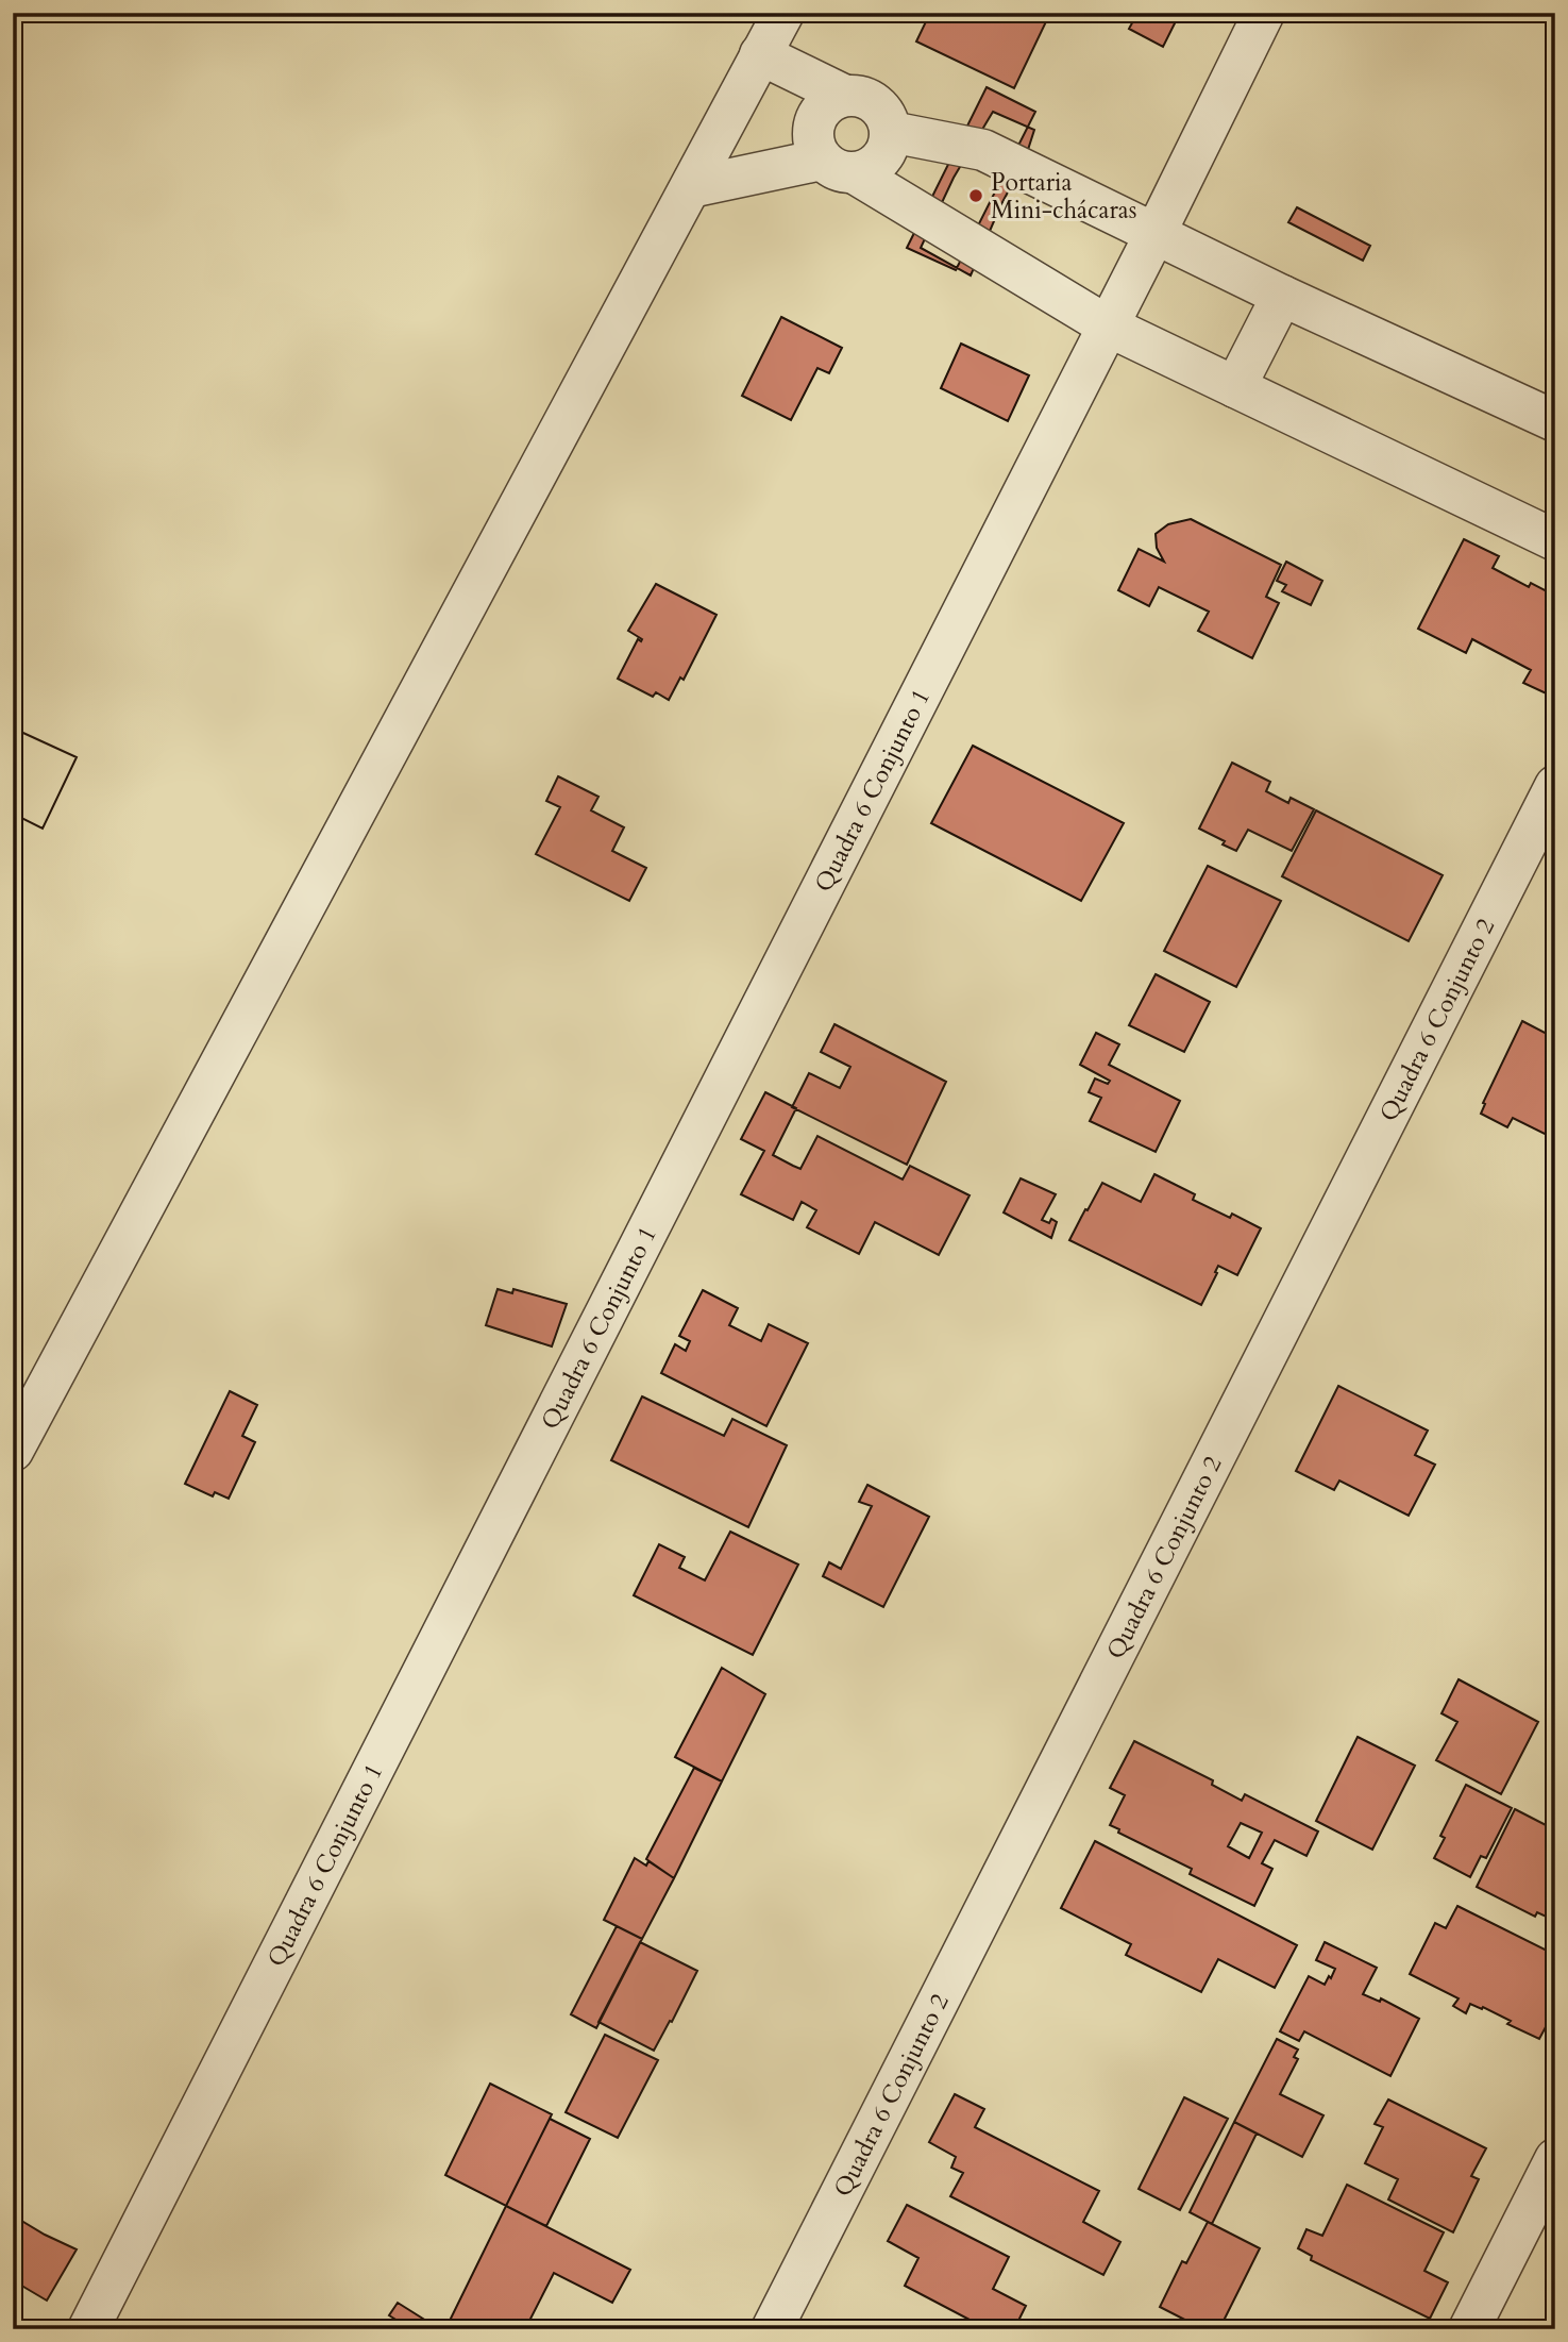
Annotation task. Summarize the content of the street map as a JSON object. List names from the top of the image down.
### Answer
{
  "streets": {
    "street": ["Quadra 6 Conjunto 1", "Quadra 6 Conjunto 2"]
  },
  "places": ["Portaria Mini-chácaras"]
}
